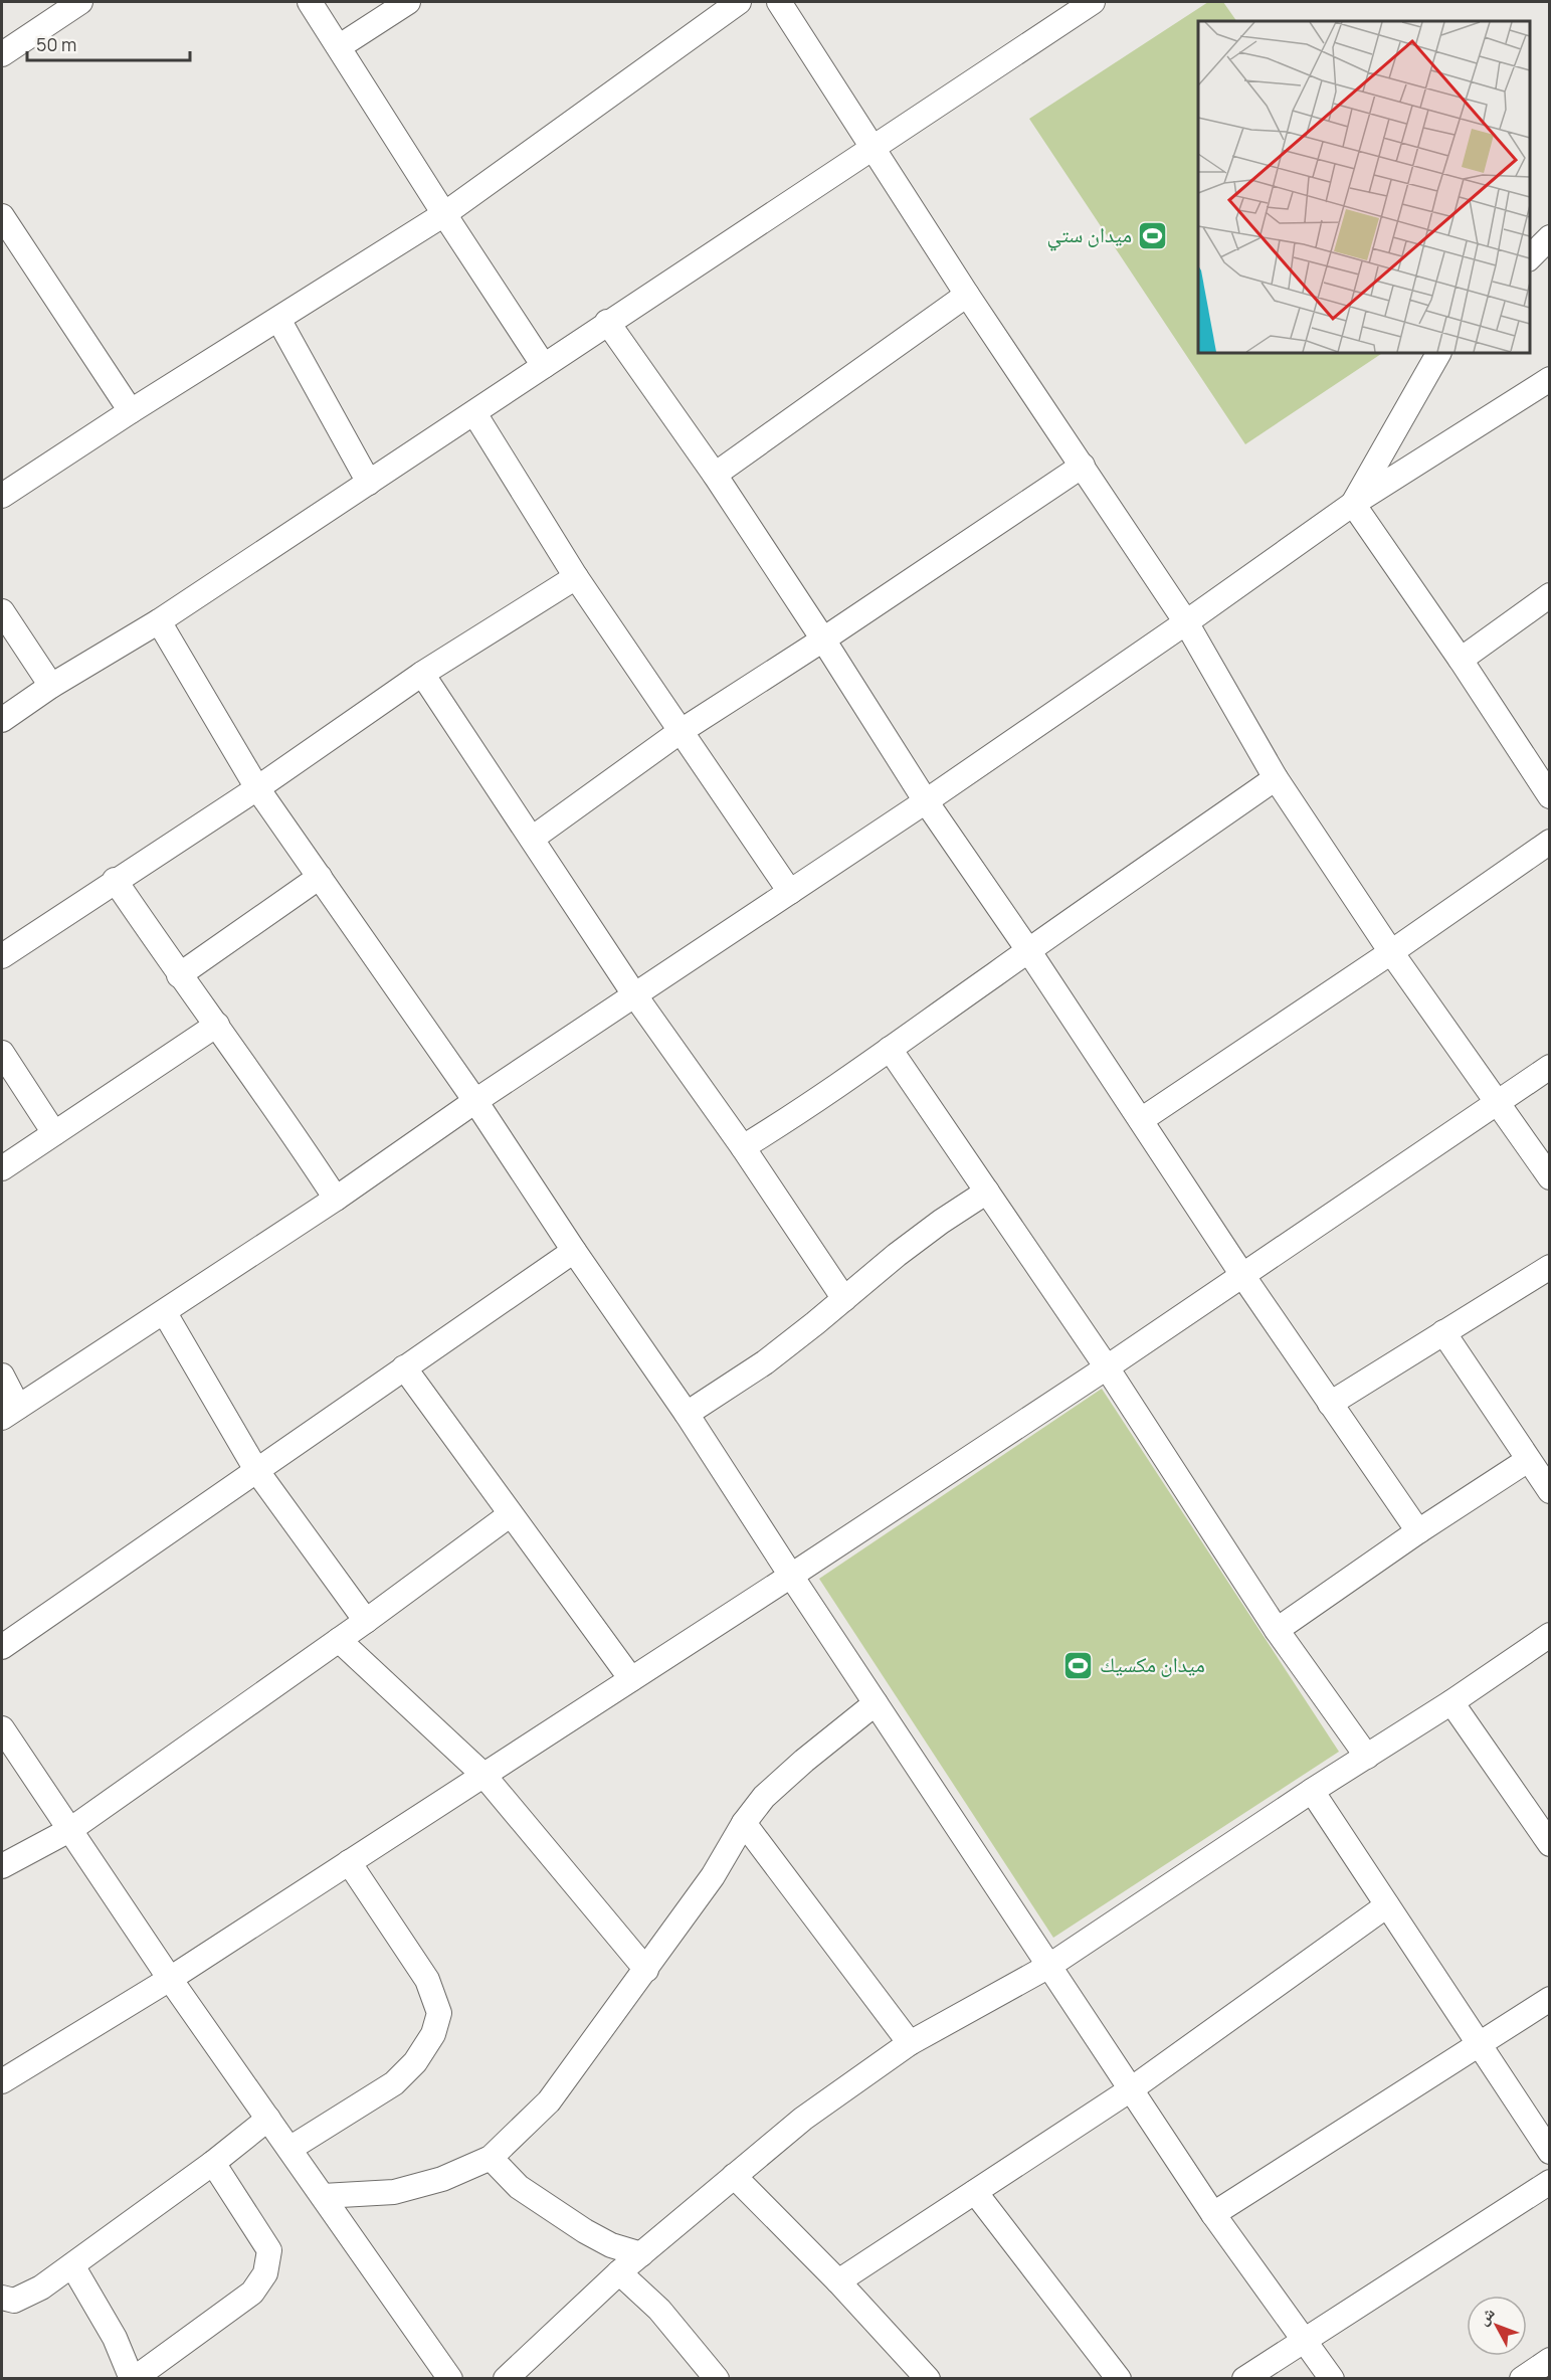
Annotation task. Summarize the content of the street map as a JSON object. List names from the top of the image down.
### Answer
{
  "places": {
    "sports": ["ميدان ستي", "ميدان مكسيك"]
  },
  "scale_bar": "50 m",
  "north": "top left"
}
